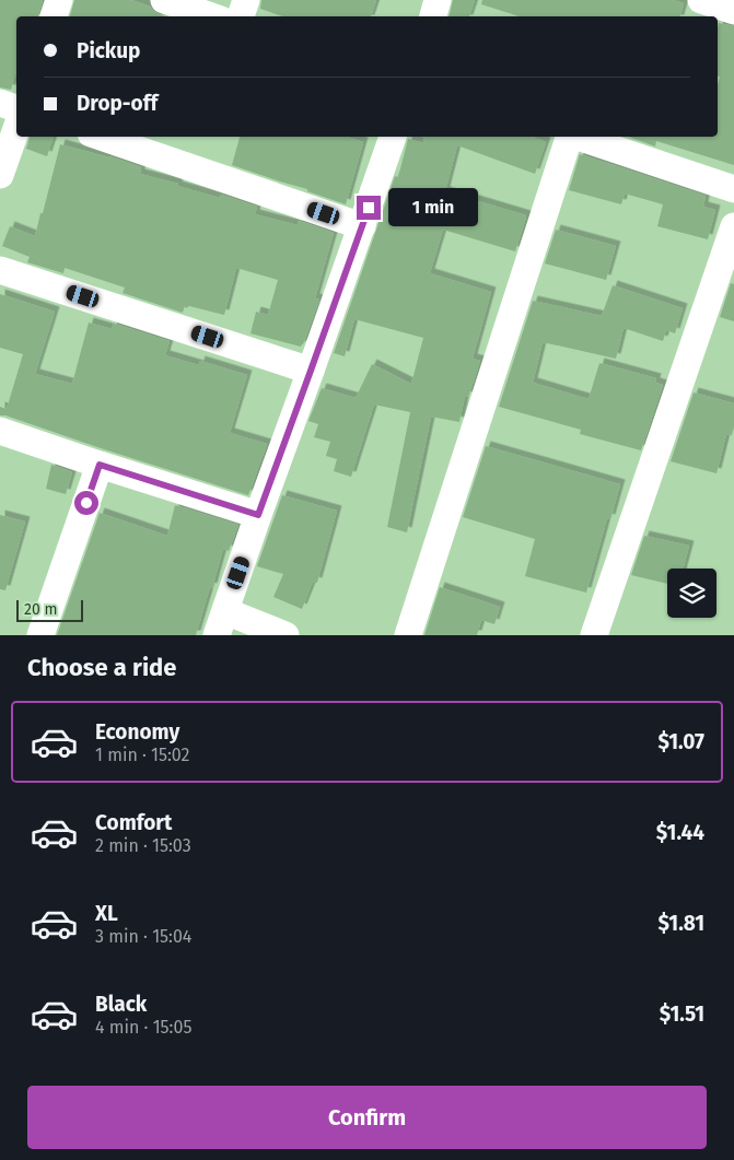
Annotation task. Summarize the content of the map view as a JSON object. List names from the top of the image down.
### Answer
{
  "scale_bar": "20 m",
  "page": {
    "banner": ["Pickup", "Drop-off"],
    "bubble": "1 min",
    "scale": "20 m",
    "heading": "Choose a ride",
    "list": [
      {
        "name": "Economy",
        "note": "1 min · 15:02",
        "value": "$1.07"
      },
      {
        "name": "Comfort",
        "note": "2 min · 15:03",
        "value": "$1.44"
      },
      {
        "name": "XL",
        "note": "3 min · 15:04",
        "value": "$1.81"
      },
      {
        "name": "Black",
        "note": "4 min · 15:05",
        "value": "$1.51"
      }
    ],
    "buttons": "Confirm"
  }
}
